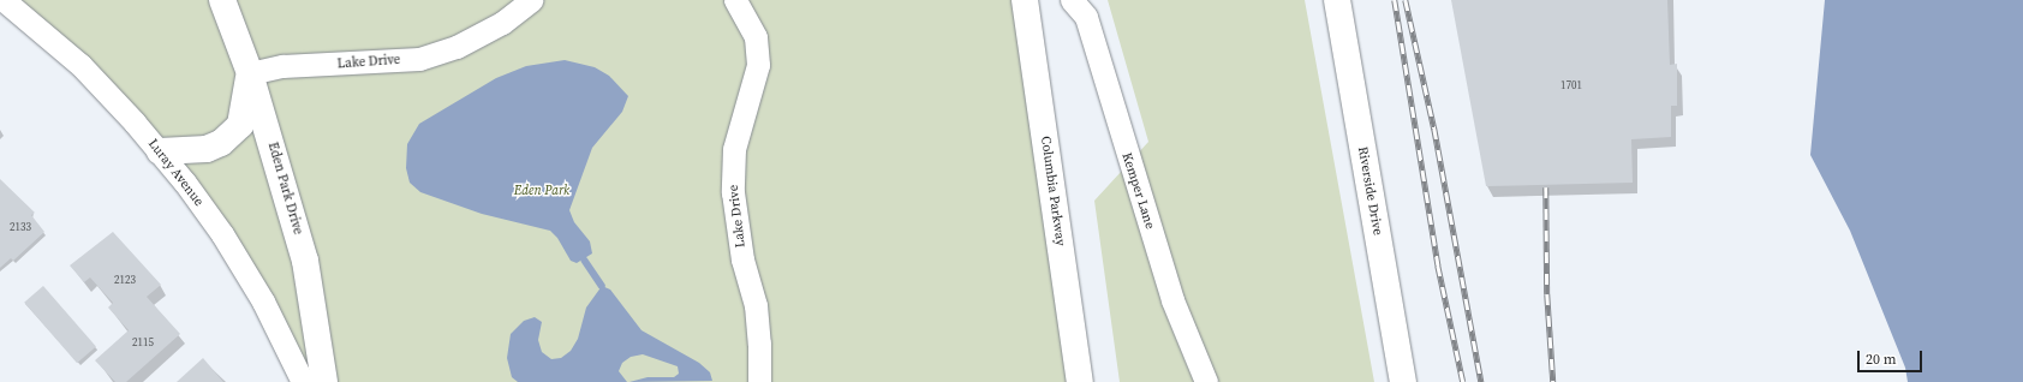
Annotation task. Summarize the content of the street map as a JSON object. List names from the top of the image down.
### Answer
{
  "streets": {
    "main road": ["Eden Park Drive", "Columbia Parkway", "Riverside Drive"],
    "street": ["Lake Drive", "Luray Avenue", "Kemper Lane"]
  },
  "crossings": [
    ["Lake Drive", "Eden Park Drive"]
  ],
  "parks": ["Eden Park"],
  "house_numbers": [
    "1701",
    "2133",
    "2123",
    "2115"
  ],
  "scale_bar": "20 m"
}
